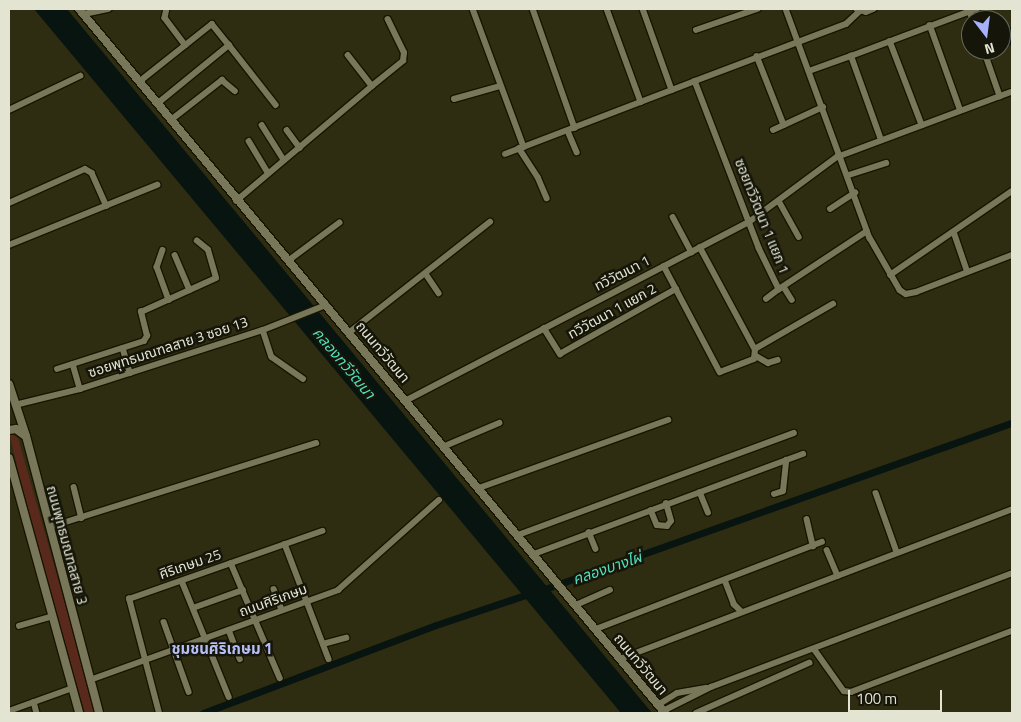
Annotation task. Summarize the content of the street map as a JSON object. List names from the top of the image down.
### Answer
{
  "streets": {
    "main road": ["ถนนทวีวัฒนา", "ถนนพุทธมณฑลสาย 3"],
    "street": [
      "ซอยทวีวัฒนา 1 แยก 1",
      "ทวีวัฒนา 1",
      "ทวีวัฒนา 1 แยก 2",
      "ซอยพุทธมณฑลสาย 3 ซอย 13",
      "ศิริเกษม 25",
      "ถนนศิริเกษม"
    ]
  },
  "crossings": [
    ["ซอยทวีวัฒนา 1 แยก 1", "ทวีวัฒนา 1"],
    ["ทวีวัฒนา 1", "ทวีวัฒนา 1 แยก 2"],
    ["ทวีวัฒนา 1", "ถนนทวีวัฒนา"],
    ["ซอยพุทธมณฑลสาย 3 ซอย 13", "ถนนทวีวัฒนา"],
    ["ซอยพุทธมณฑลสาย 3 ซอย 13", "ถนนพุทธมณฑลสาย 3"],
    ["ถนนพุทธมณฑลสาย 3", "ถนนศิริเกษม"],
    ["ศิริเกษม 25", "ถนนศิริเกษม"]
  ],
  "districts": ["ชุมชนศิริเกษม 1"],
  "water": ["คลองทวีวัฒนา", "คลองบางไผ่"],
  "scale_bar": "100 m",
  "north": "bottom"
}
